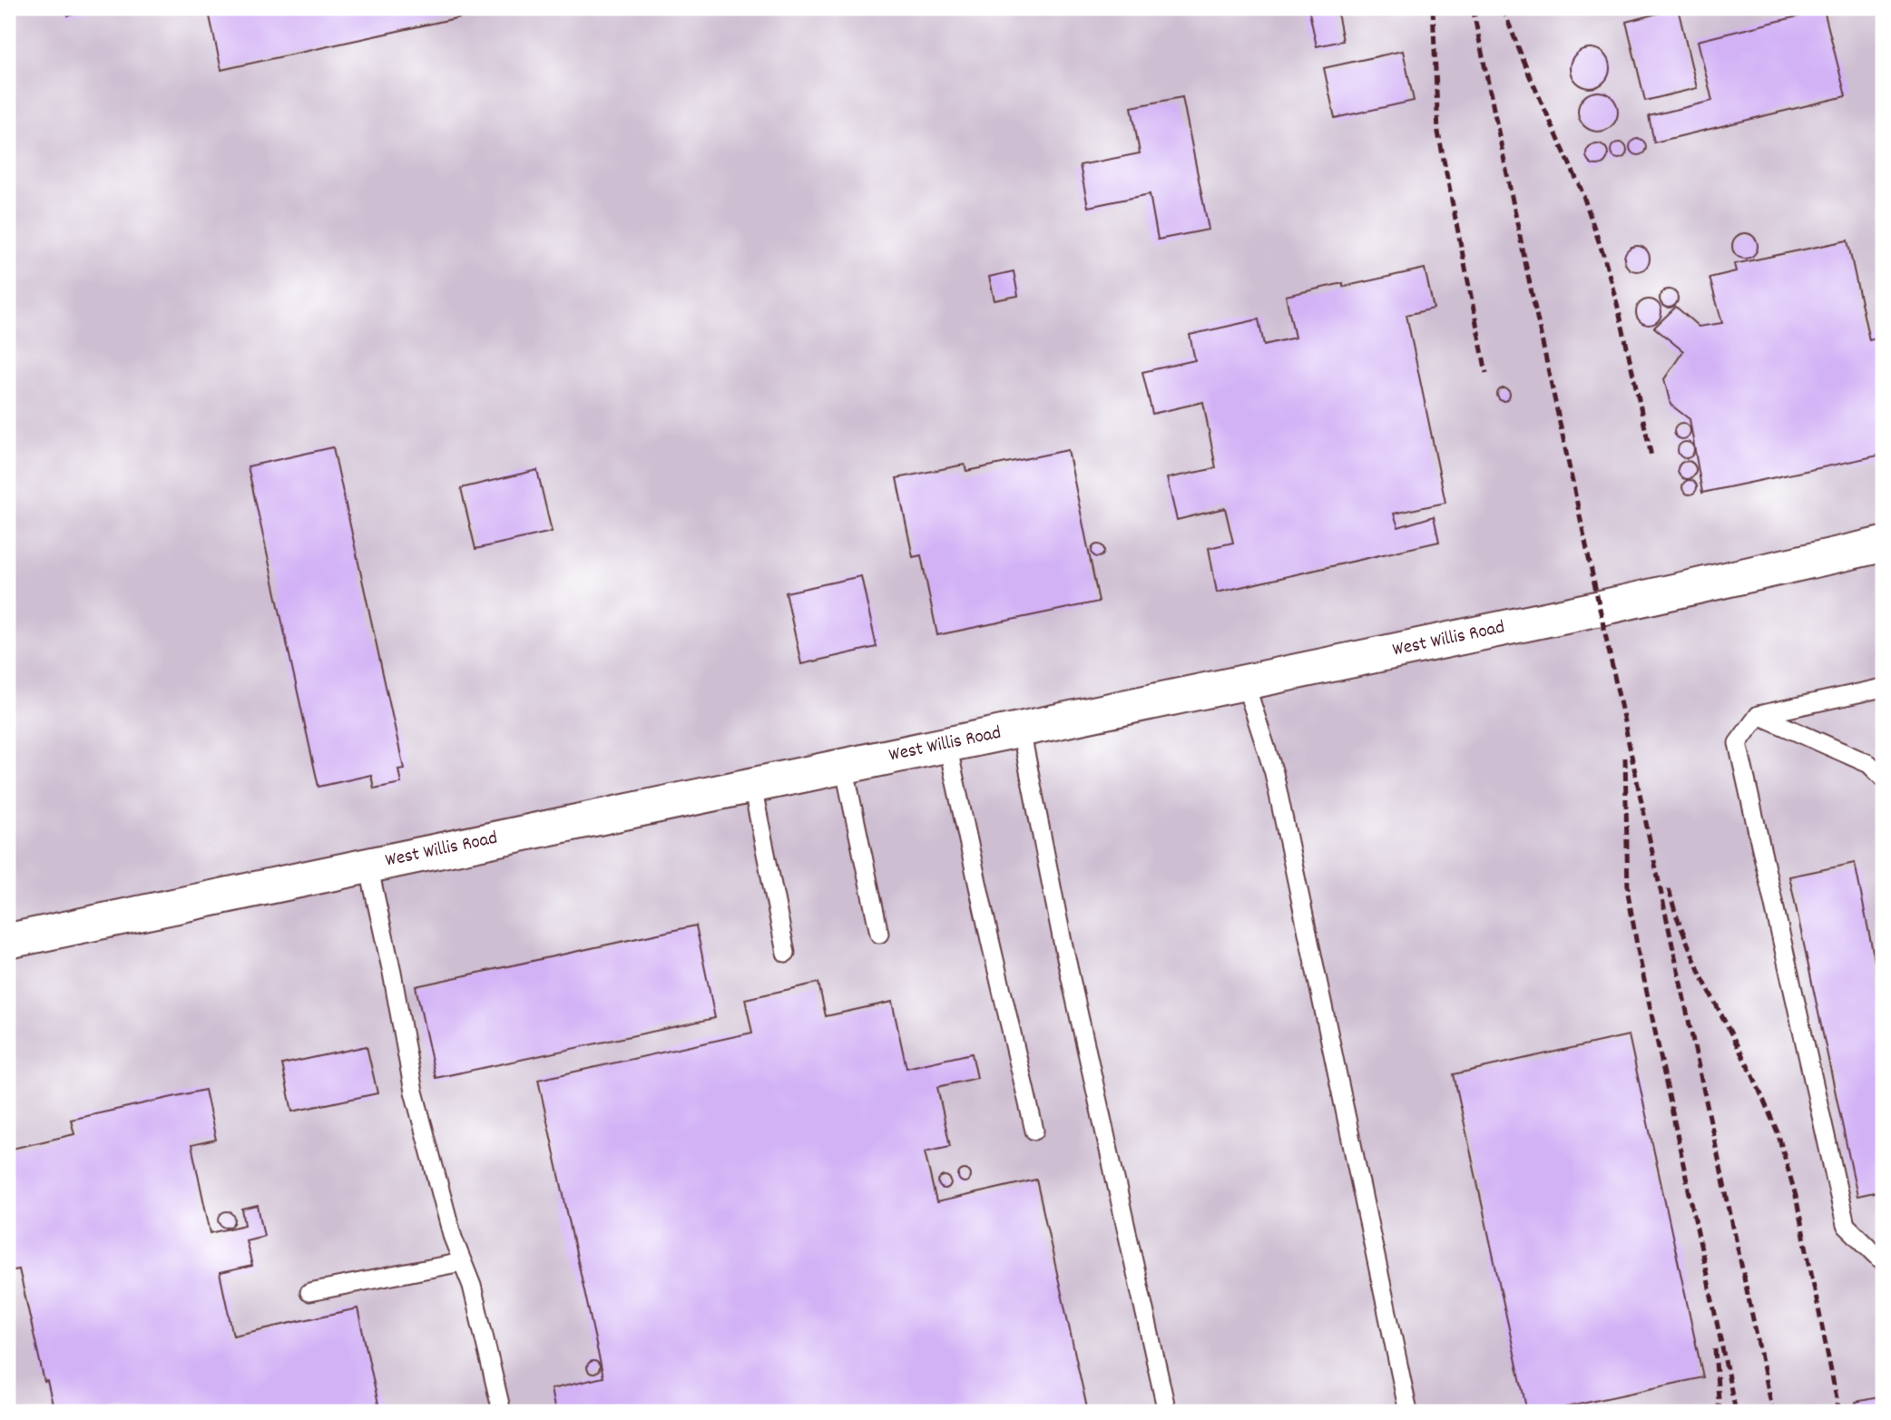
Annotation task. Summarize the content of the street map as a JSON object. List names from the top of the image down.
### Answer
{
  "streets": {
    "street": ["West Willis Road"]
  }
}
